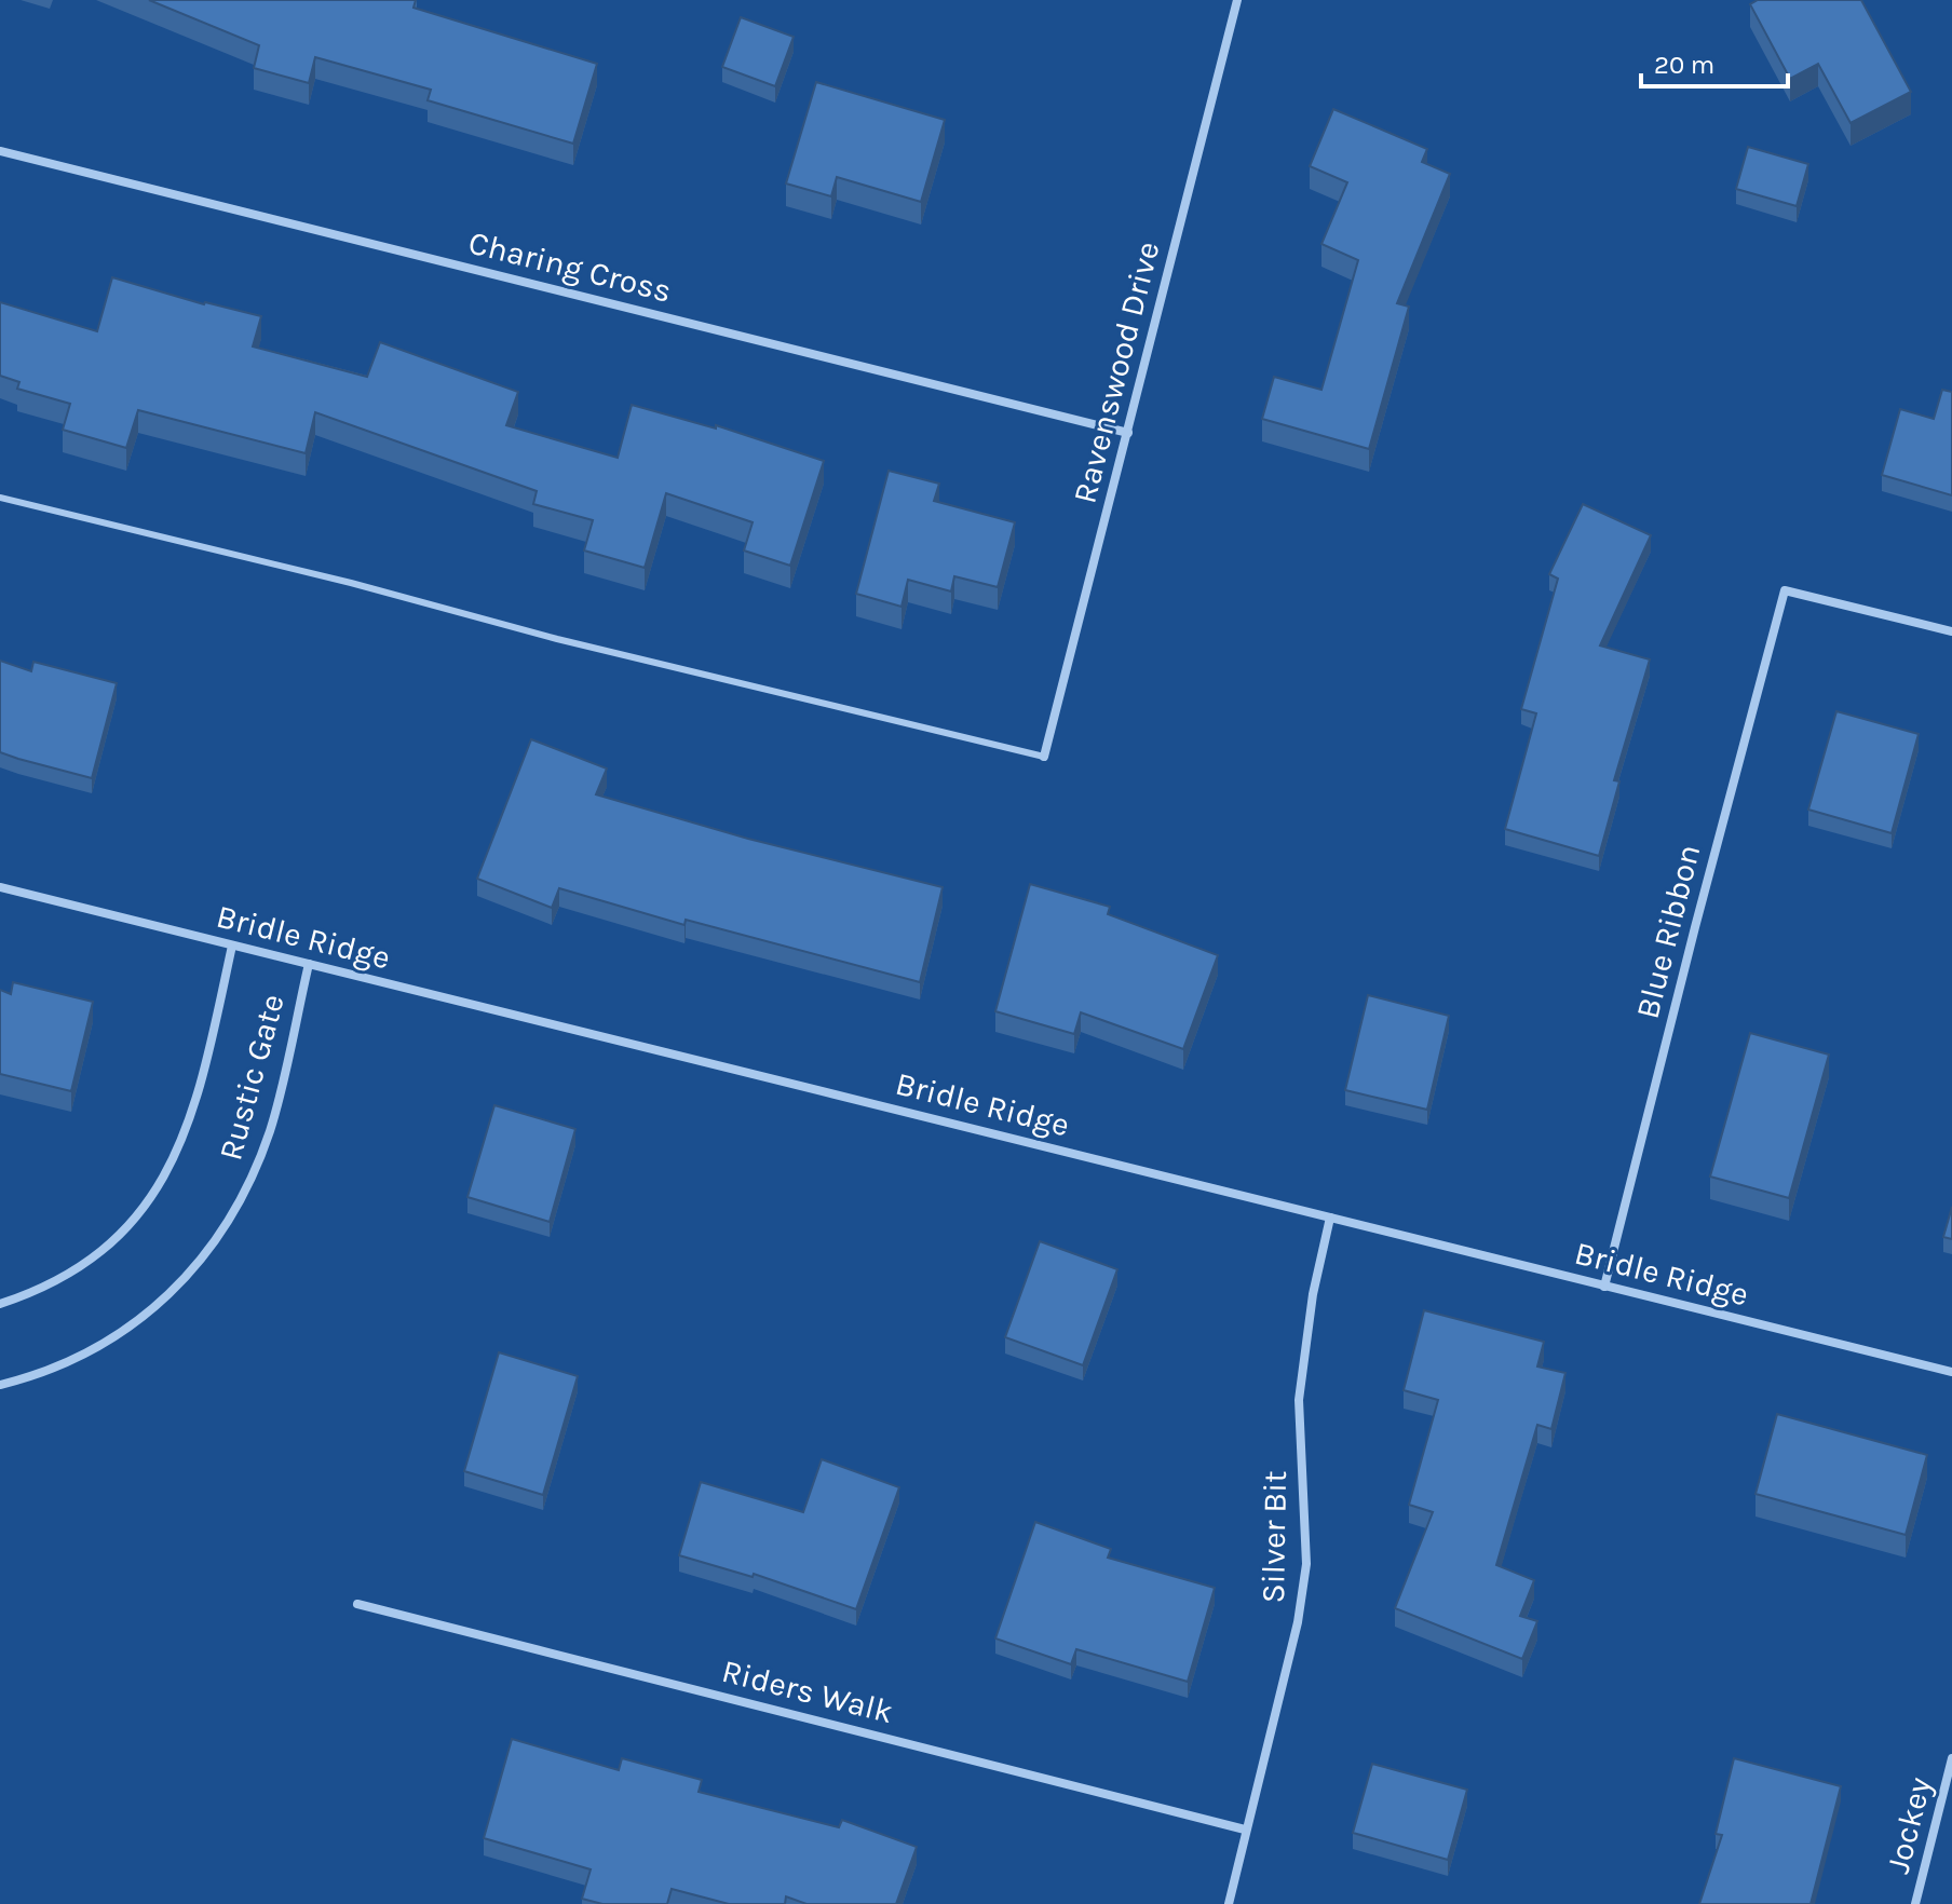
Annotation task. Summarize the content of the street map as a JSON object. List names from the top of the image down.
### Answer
{
  "streets": {
    "street": [
      "Charing Cross",
      "Ravenswood Drive",
      "Blue Ribbon",
      "Bridle Ridge",
      "Rustic Gate",
      "Silver Bit",
      "Riders Walk",
      "Jockey"
    ]
  },
  "crossings": [
    ["Charing Cross", "Ravenswood Drive"],
    ["Blue Ribbon", "Bridle Ridge"],
    ["Bridle Ridge", "Rustic Gate"],
    ["Bridle Ridge", "Silver Bit"],
    ["Silver Bit", "Riders Walk"]
  ],
  "scale_bar": "20 m"
}
